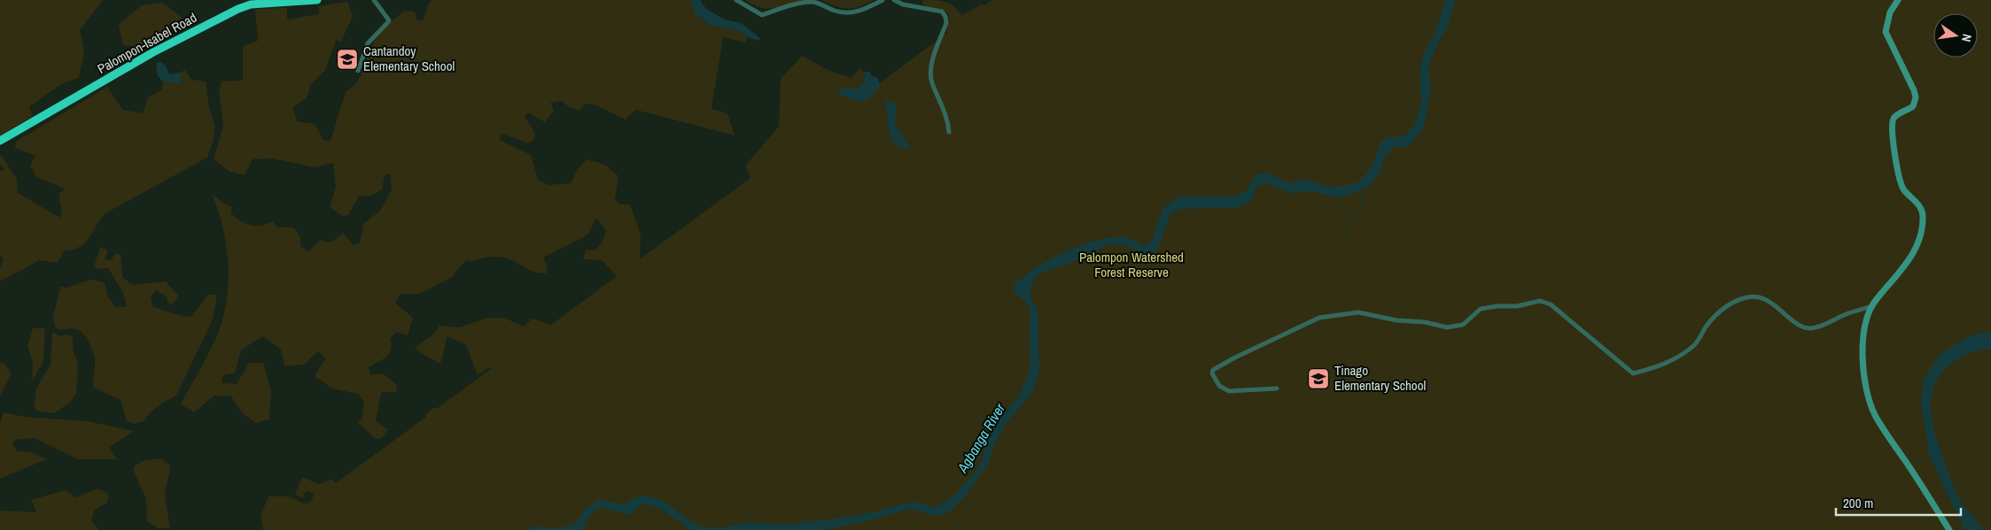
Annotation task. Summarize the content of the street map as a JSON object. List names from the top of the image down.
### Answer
{
  "streets": {
    "highway": ["Palompon-Isabel Road"]
  },
  "water": ["Agbanga River"],
  "parks": ["Palompon Watershed Forest Reserve"],
  "places": {
    "school or university": ["Cantandoy Elementary School", "Tinago Elementary School"]
  },
  "scale_bar": "200 m",
  "north": "right"
}
